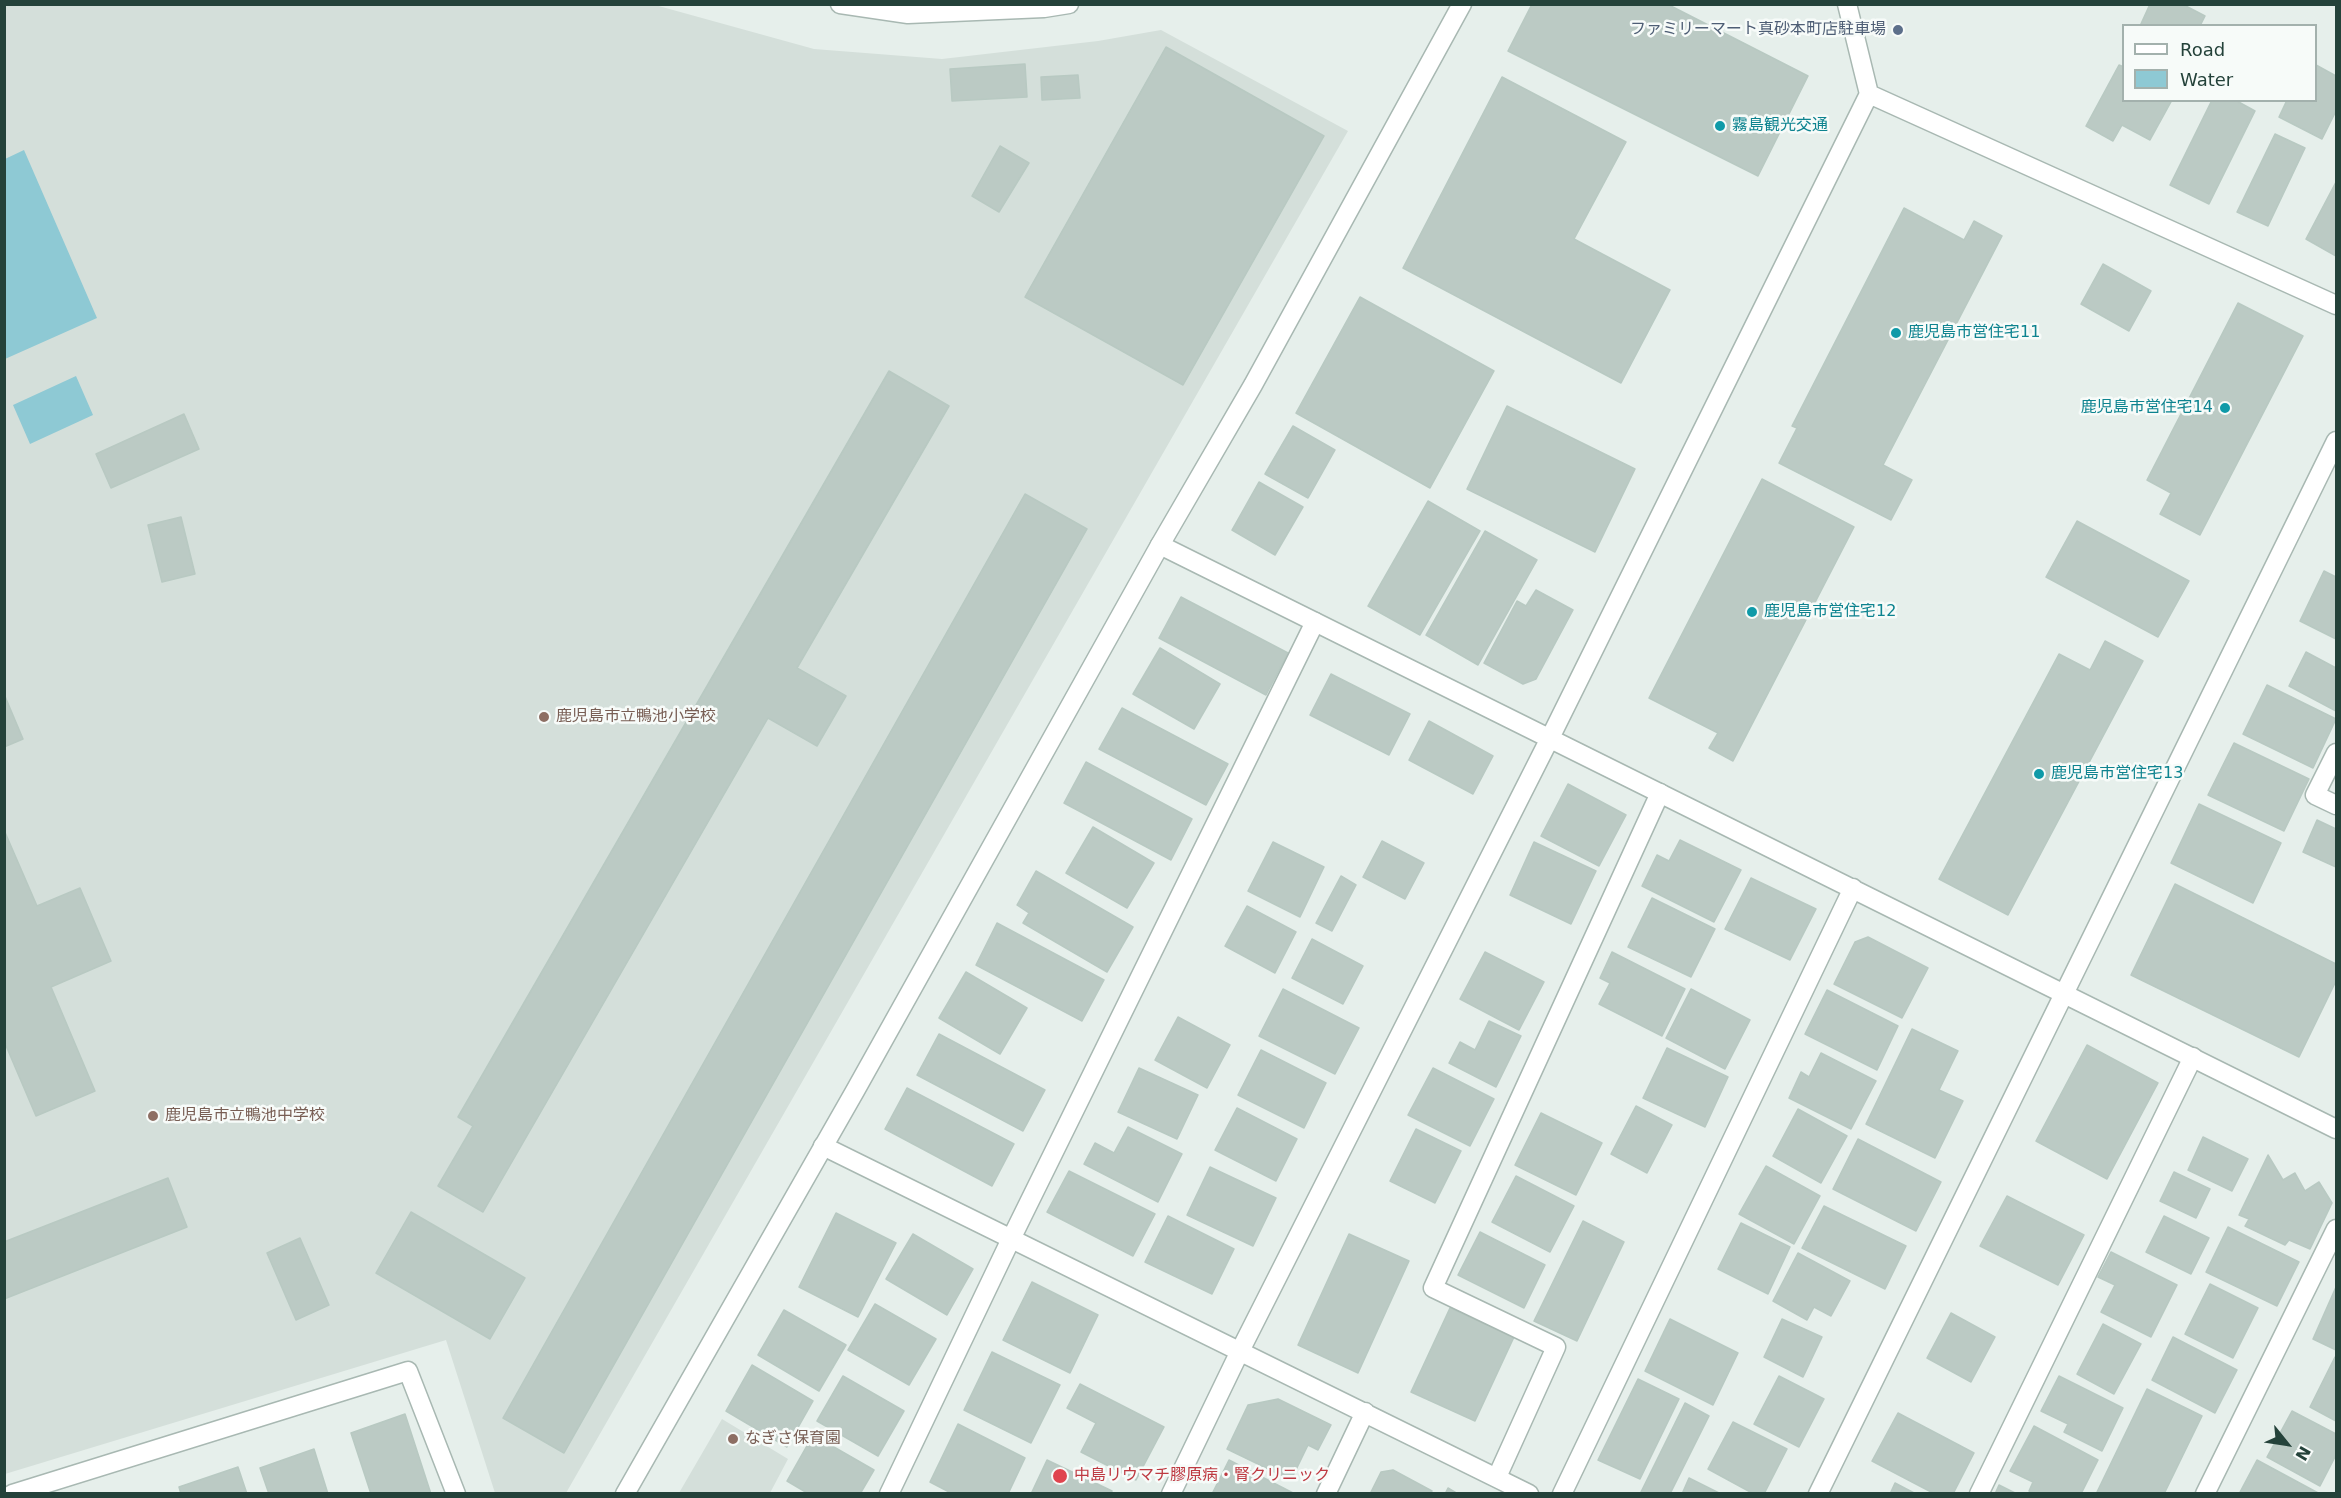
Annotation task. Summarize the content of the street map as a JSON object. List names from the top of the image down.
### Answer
{
  "places": [
    "ファミリーマート真砂本町店駐車場",
    "霧島観光交通",
    "鹿児島市営住宅11",
    "鹿児島市営住宅14",
    "鹿児島市営住宅12",
    "鹿児島市立鴨池小学校",
    "鹿児島市営住宅13",
    "鹿児島市立鴨池中学校",
    "なぎさ保育園",
    "中島リウマチ膠原病・腎クリニック"
  ],
  "legend": ["Road", "Water"],
  "north": "bottom right"
}
